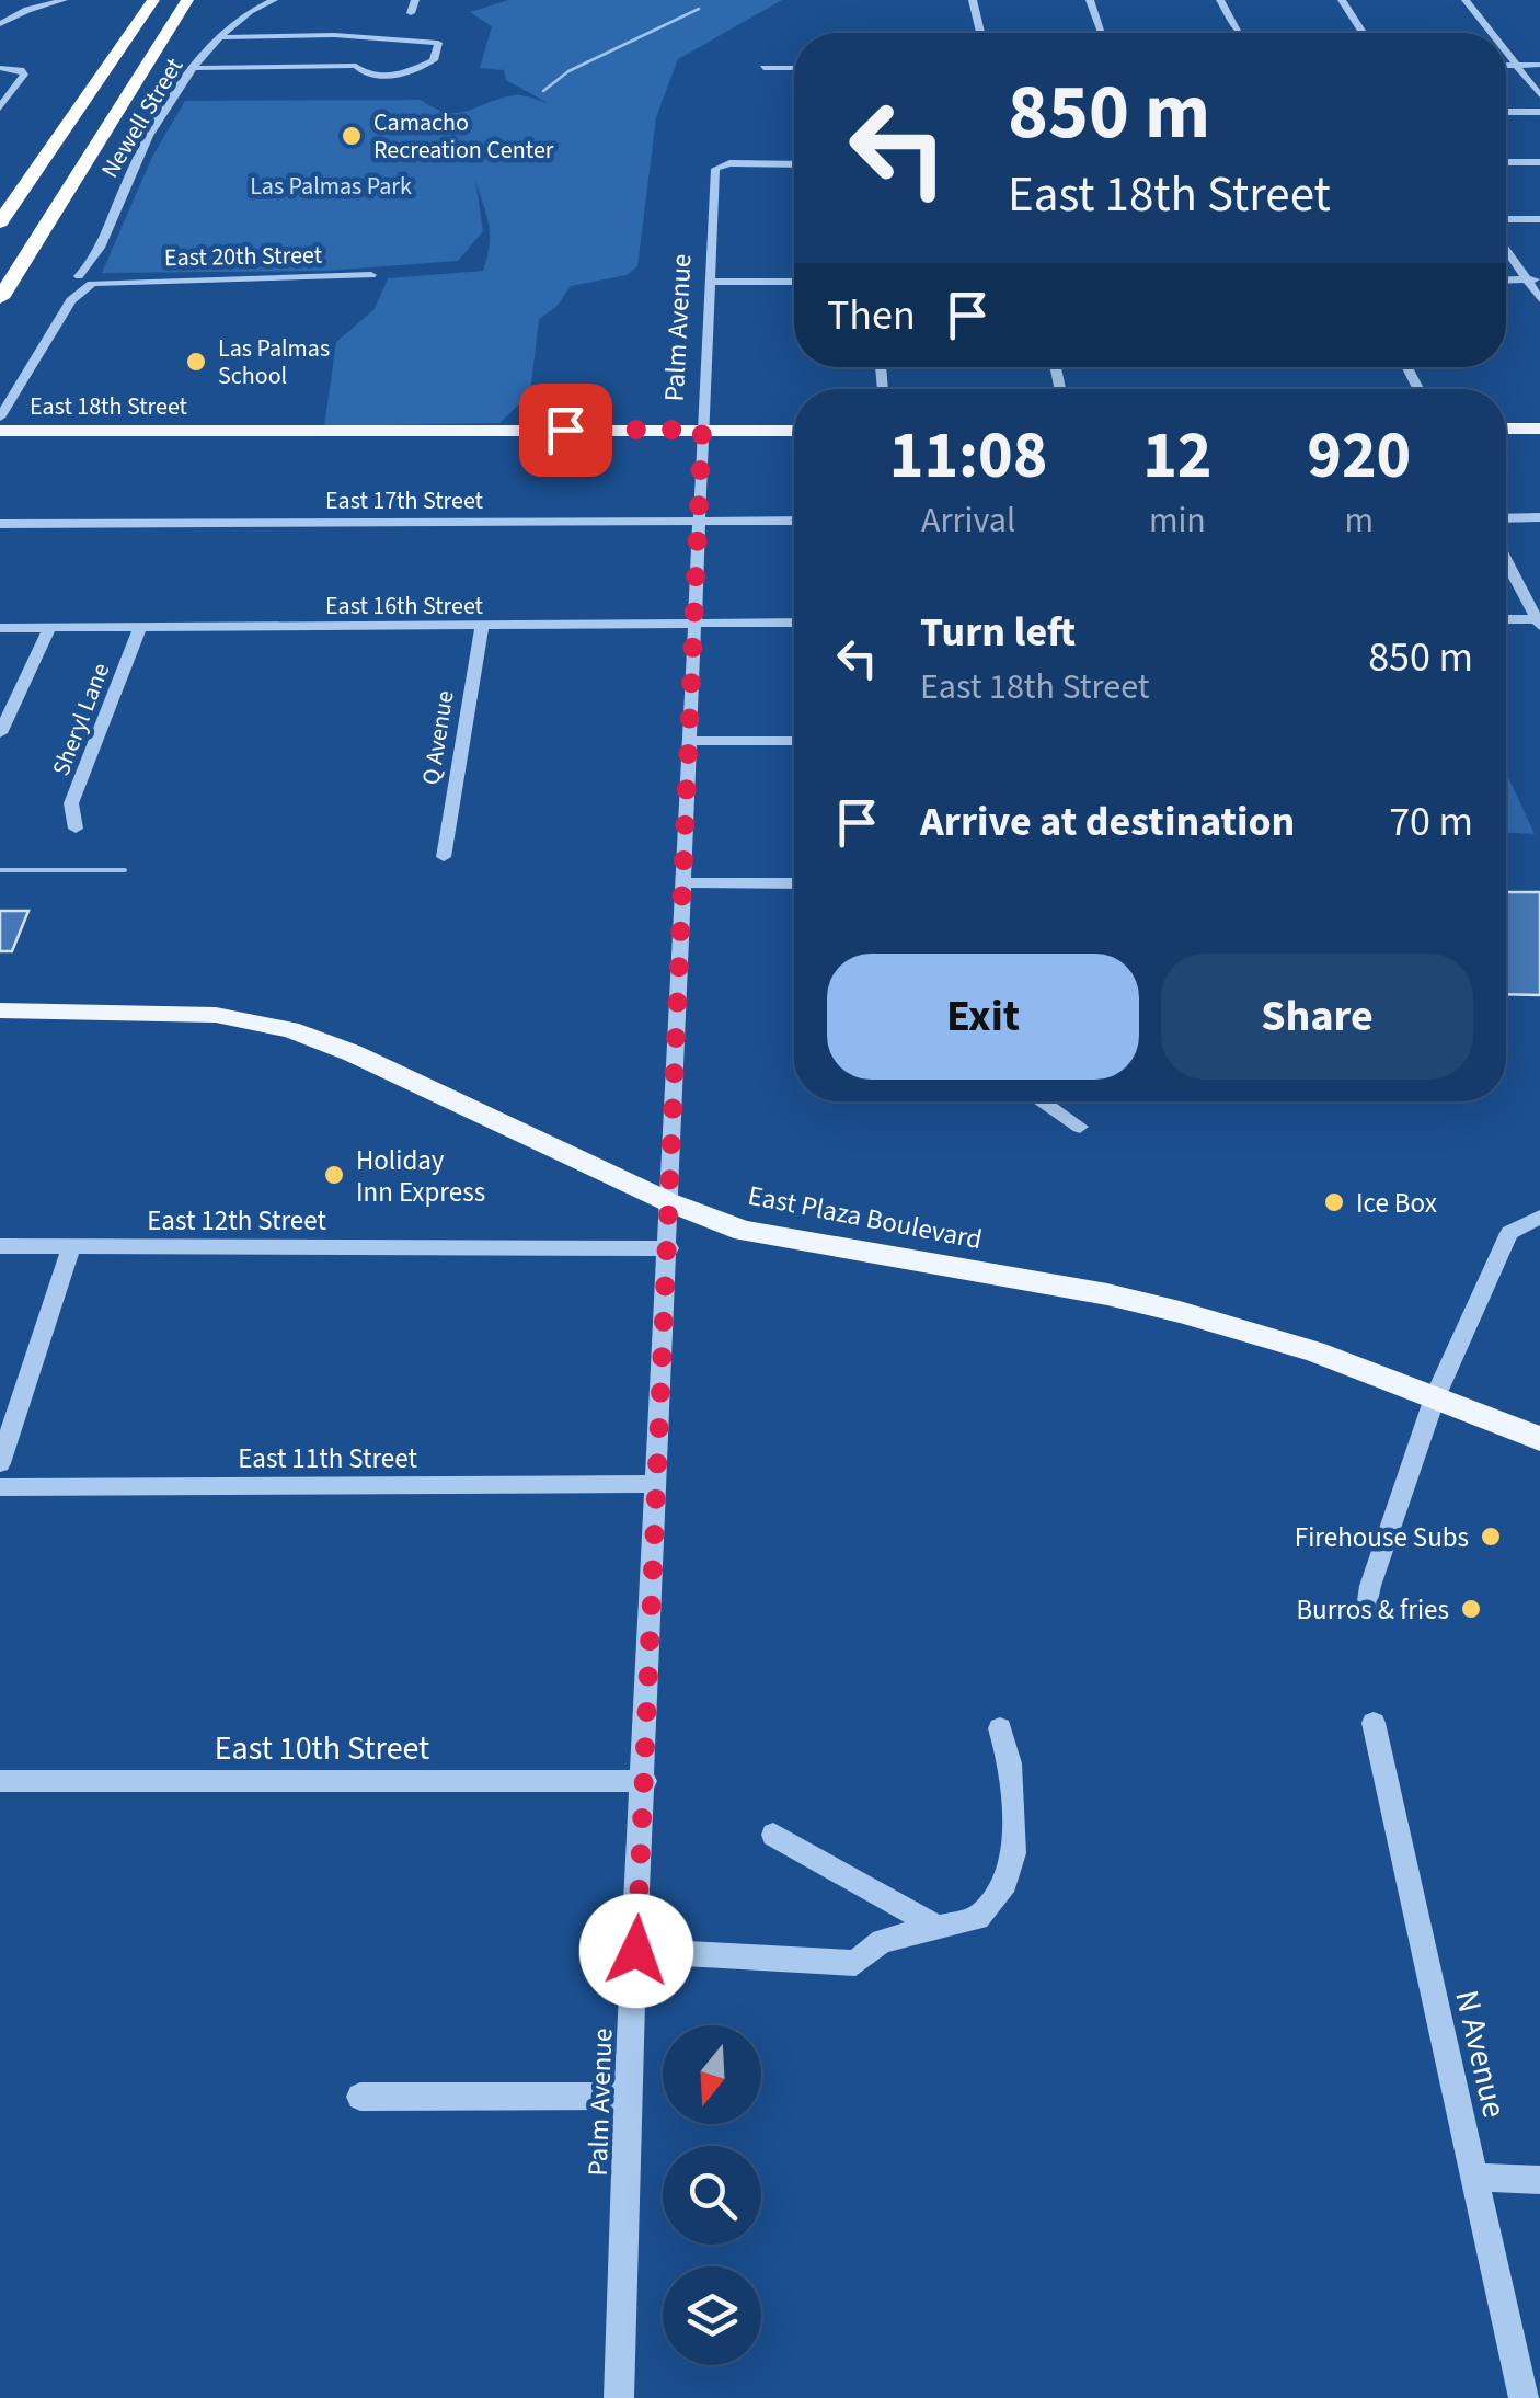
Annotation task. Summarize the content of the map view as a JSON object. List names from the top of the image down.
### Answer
{
  "streets": {
    "main road": ["East 18th Street", "East Plaza Boulevard"],
    "street": [
      "Newell Street",
      "East 20th Street",
      "Palm Avenue",
      "East 17th Street",
      "East 16th Street",
      "Sheryl Lane",
      "Q Avenue",
      "East 12th Street",
      "East 11th Street",
      "East 10th Street",
      "N Avenue"
    ]
  },
  "crossings": [
    ["Newell Street", "East 20th Street"],
    ["Palm Avenue", "East 18th Street"],
    ["Palm Avenue", "East 17th Street"],
    ["Palm Avenue", "East 16th Street"],
    ["Palm Avenue", "East Plaza Boulevard"],
    ["Palm Avenue", "East 12th Street"],
    ["Palm Avenue", "East 11th Street"],
    ["Palm Avenue", "East 10th Street"],
    ["East 16th Street", "Sheryl Lane"],
    ["East 16th Street", "Q Avenue"]
  ],
  "parks": ["Las Palmas Park"],
  "places": [
    "Camacho Recreation Center",
    "Las Palmas School",
    "Holiday Inn Express",
    "Ice Box",
    "Firehouse Subs",
    "Burros & fries"
  ],
  "north": "bottom",
  "page": {
    "turn": ["850 m", "East 18th Street"],
    "then": "Then",
    "eta": [
      "11:08",
      "Arrival",
      "12",
      "min",
      "920",
      "m"
    ],
    "list": [
      {
        "name": "Turn left",
        "note": "East 18th Street",
        "value": "850 m"
      },
      {
        "name": "Arrive at destination",
        "value": "70 m"
      }
    ],
    "buttons": ["Exit", "Share"]
  }
}
